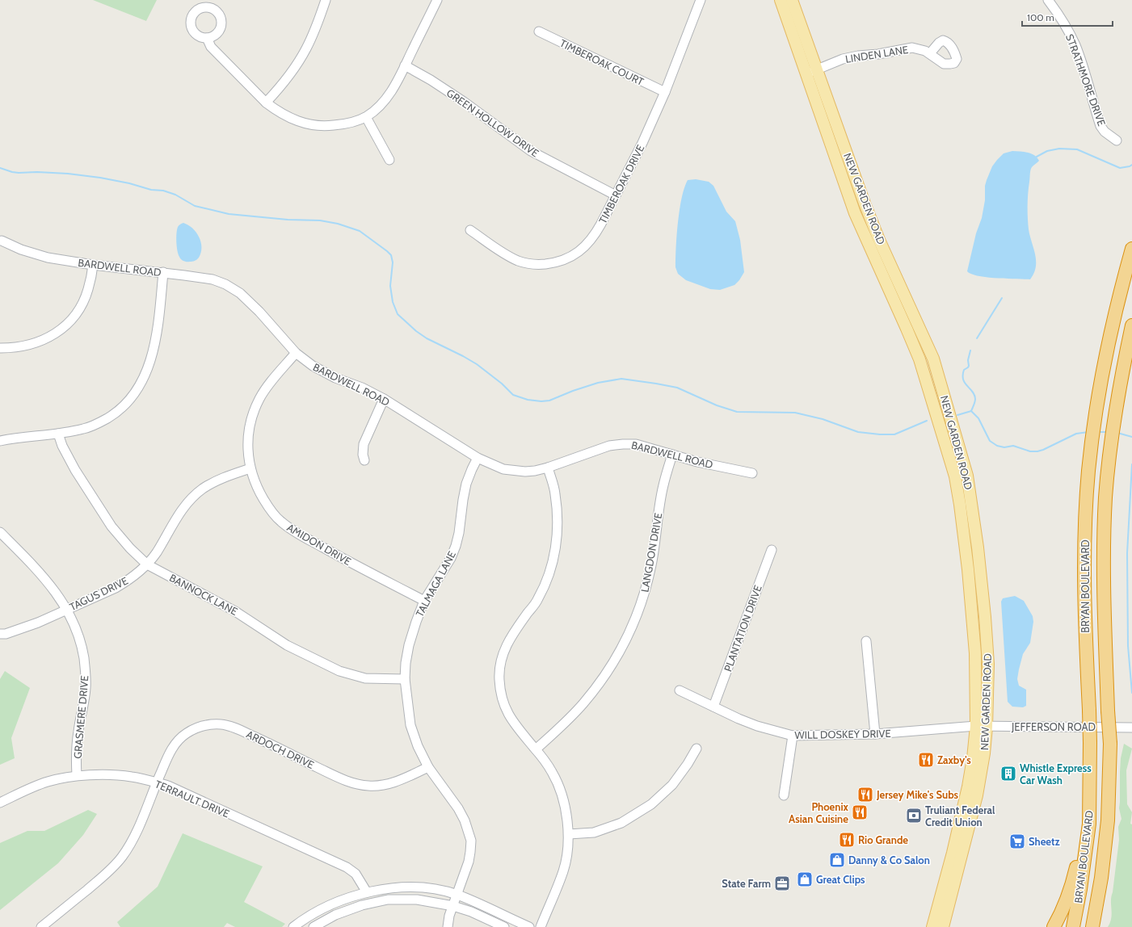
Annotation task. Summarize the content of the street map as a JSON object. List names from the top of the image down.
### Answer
{
  "streets": {
    "highway": ["BRYAN BOULEVARD"],
    "main road": ["NEW GARDEN ROAD"],
    "street": [
      "LINDEN LANE",
      "TIMBEROAK COURT",
      "STRATHMORE DRIVE",
      "GREEN HOLLOW DRIVE",
      "TIMBEROAK DRIVE",
      "BARDWELL ROAD",
      "AMIDON DRIVE",
      "LANGDON DRIVE",
      "TALMAGA LANE",
      "TAGUS DRIVE",
      "BANNOCK LANE",
      "PLANTATION DRIVE",
      "GRASMERE DRIVE",
      "JEFFERSON ROAD",
      "WILL DOSKEY DRIVE",
      "ARDOCH DRIVE",
      "TERRAULT DRIVE"
    ]
  },
  "crossings": [
    ["LINDEN LANE", "NEW GARDEN ROAD"],
    ["TIMBEROAK COURT", "TIMBEROAK DRIVE"],
    ["GREEN HOLLOW DRIVE", "TIMBEROAK DRIVE"],
    ["NEW GARDEN ROAD", "JEFFERSON ROAD"],
    ["NEW GARDEN ROAD", "WILL DOSKEY DRIVE"],
    ["BARDWELL ROAD", "AMIDON DRIVE"],
    ["BARDWELL ROAD", "LANGDON DRIVE"],
    ["BARDWELL ROAD", "TALMAGA LANE"],
    ["AMIDON DRIVE", "TALMAGA LANE"],
    ["AMIDON DRIVE", "TAGUS DRIVE"],
    ["TALMAGA LANE", "BANNOCK LANE"],
    ["TALMAGA LANE", "ARDOCH DRIVE"],
    ["TAGUS DRIVE", "BANNOCK LANE"],
    ["TAGUS DRIVE", "GRASMERE DRIVE"],
    ["PLANTATION DRIVE", "WILL DOSKEY DRIVE"],
    ["GRASMERE DRIVE", "TERRAULT DRIVE"],
    ["JEFFERSON ROAD", "WILL DOSKEY DRIVE"],
    ["ARDOCH DRIVE", "TERRAULT DRIVE"]
  ],
  "places": {
    "restaurant": [
      "Zaxby's",
      "Jersey Mike's Subs",
      "Phoenix Asian Cuisine",
      "Rio Grande"
    ],
    "building": ["Whistle Express Car Wash"],
    "bank": ["Truliant Federal Credit Union"],
    "supermarket": ["Sheetz"],
    "shop": ["Danny & Co Salon", "Great Clips"],
    "office": ["State Farm"]
  },
  "scale_bar": "100 m"
}
